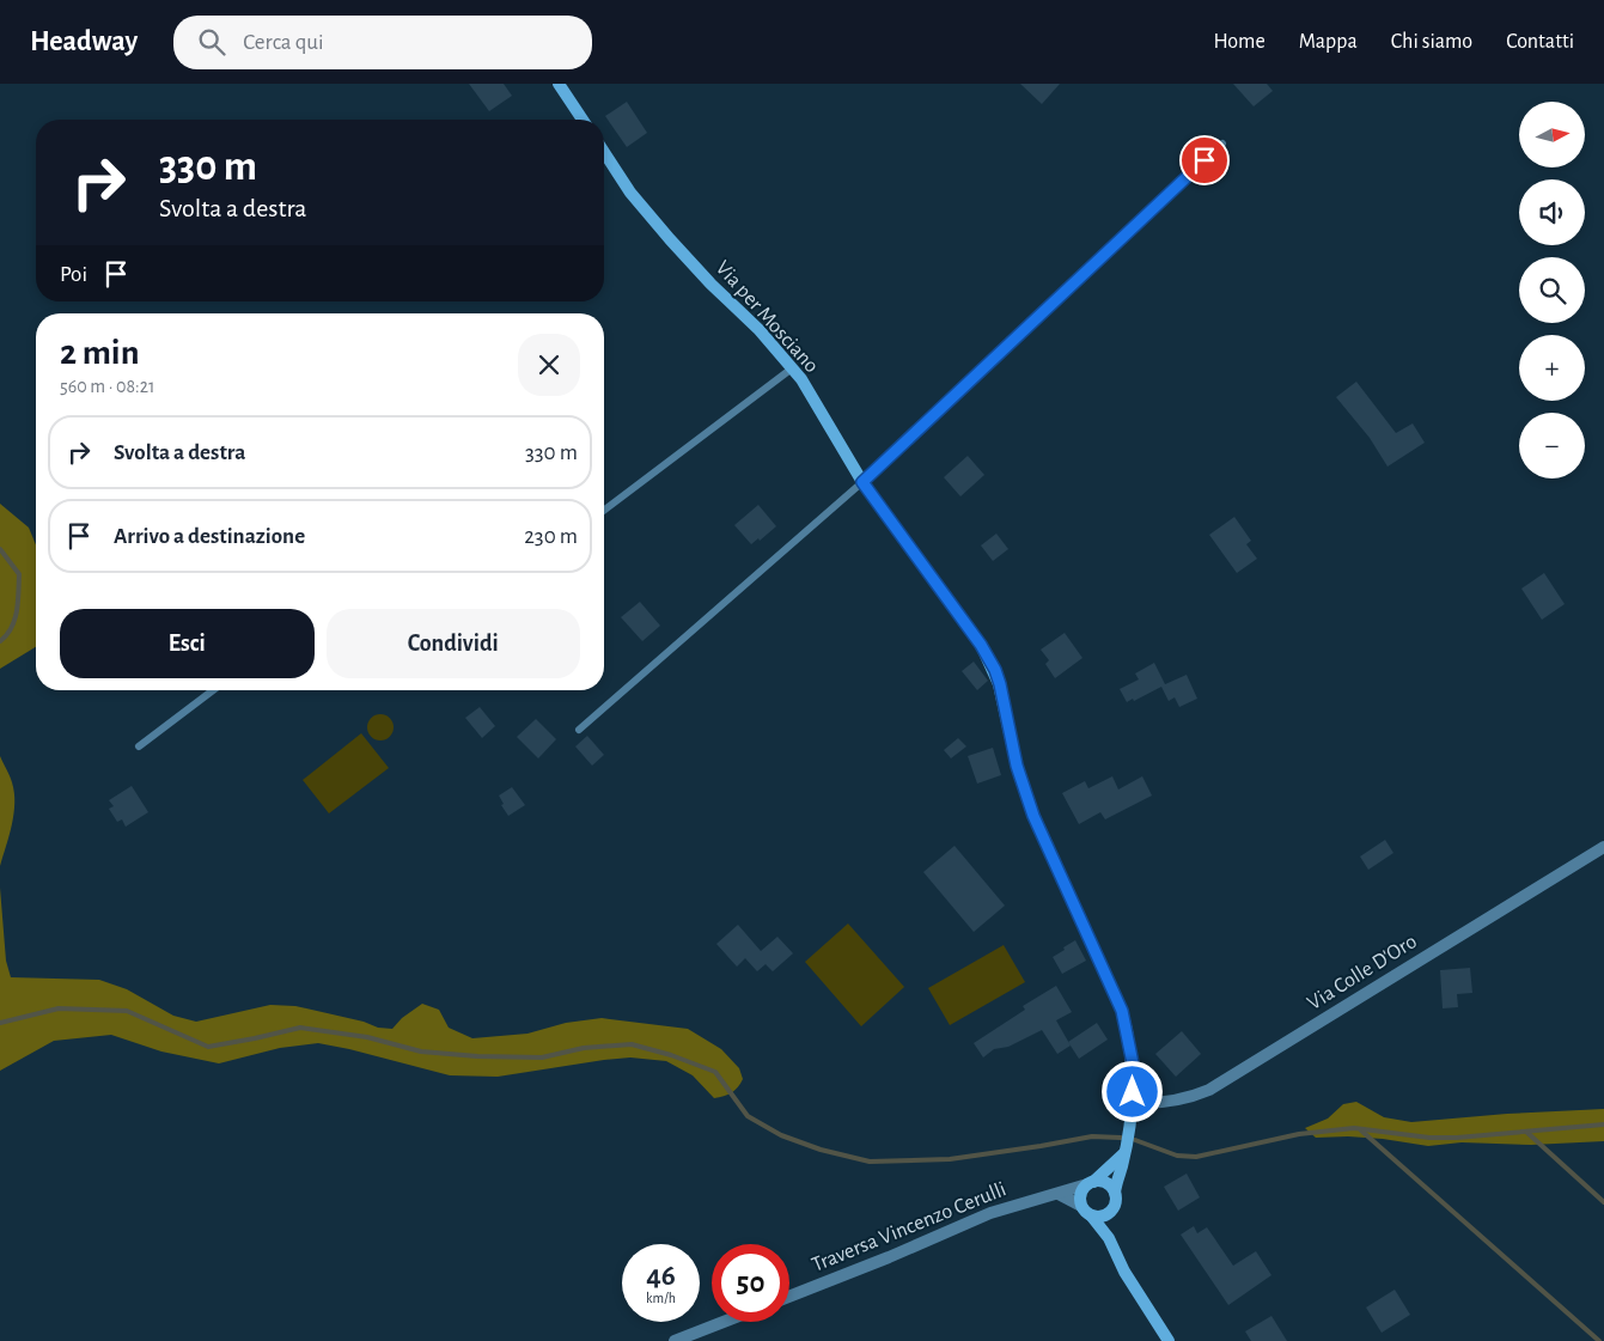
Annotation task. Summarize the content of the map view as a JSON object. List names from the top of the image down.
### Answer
{
  "streets": {
    "main road": ["Via per Mosciano"],
    "street": ["Via Colle D'Oro", "Traversa Vincenzo Cerulli"]
  },
  "crossings": [
    ["Via per Mosciano", "Via Colle D'Oro"],
    ["Via per Mosciano", "Traversa Vincenzo Cerulli"]
  ],
  "north": "right",
  "page": {
    "header": "Headway",
    "search": "Cerca qui",
    "nav": [
      "Home",
      "Mappa",
      "Chi siamo",
      "Contatti"
    ],
    "map_buttons": ["+", "−"],
    "turn": ["330 m", "Svolta a destra"],
    "then": "Poi",
    "heading": ["2 min", "560 m · 08:21"],
    "list": [
      {
        "name": "Svolta a destra",
        "value": "330 m"
      },
      {
        "name": "Arrivo a destinazione",
        "value": "230 m"
      }
    ],
    "buttons": ["Esci", "Condividi"],
    "speed": "46 km/h",
    "limit": "50"
  }
}
